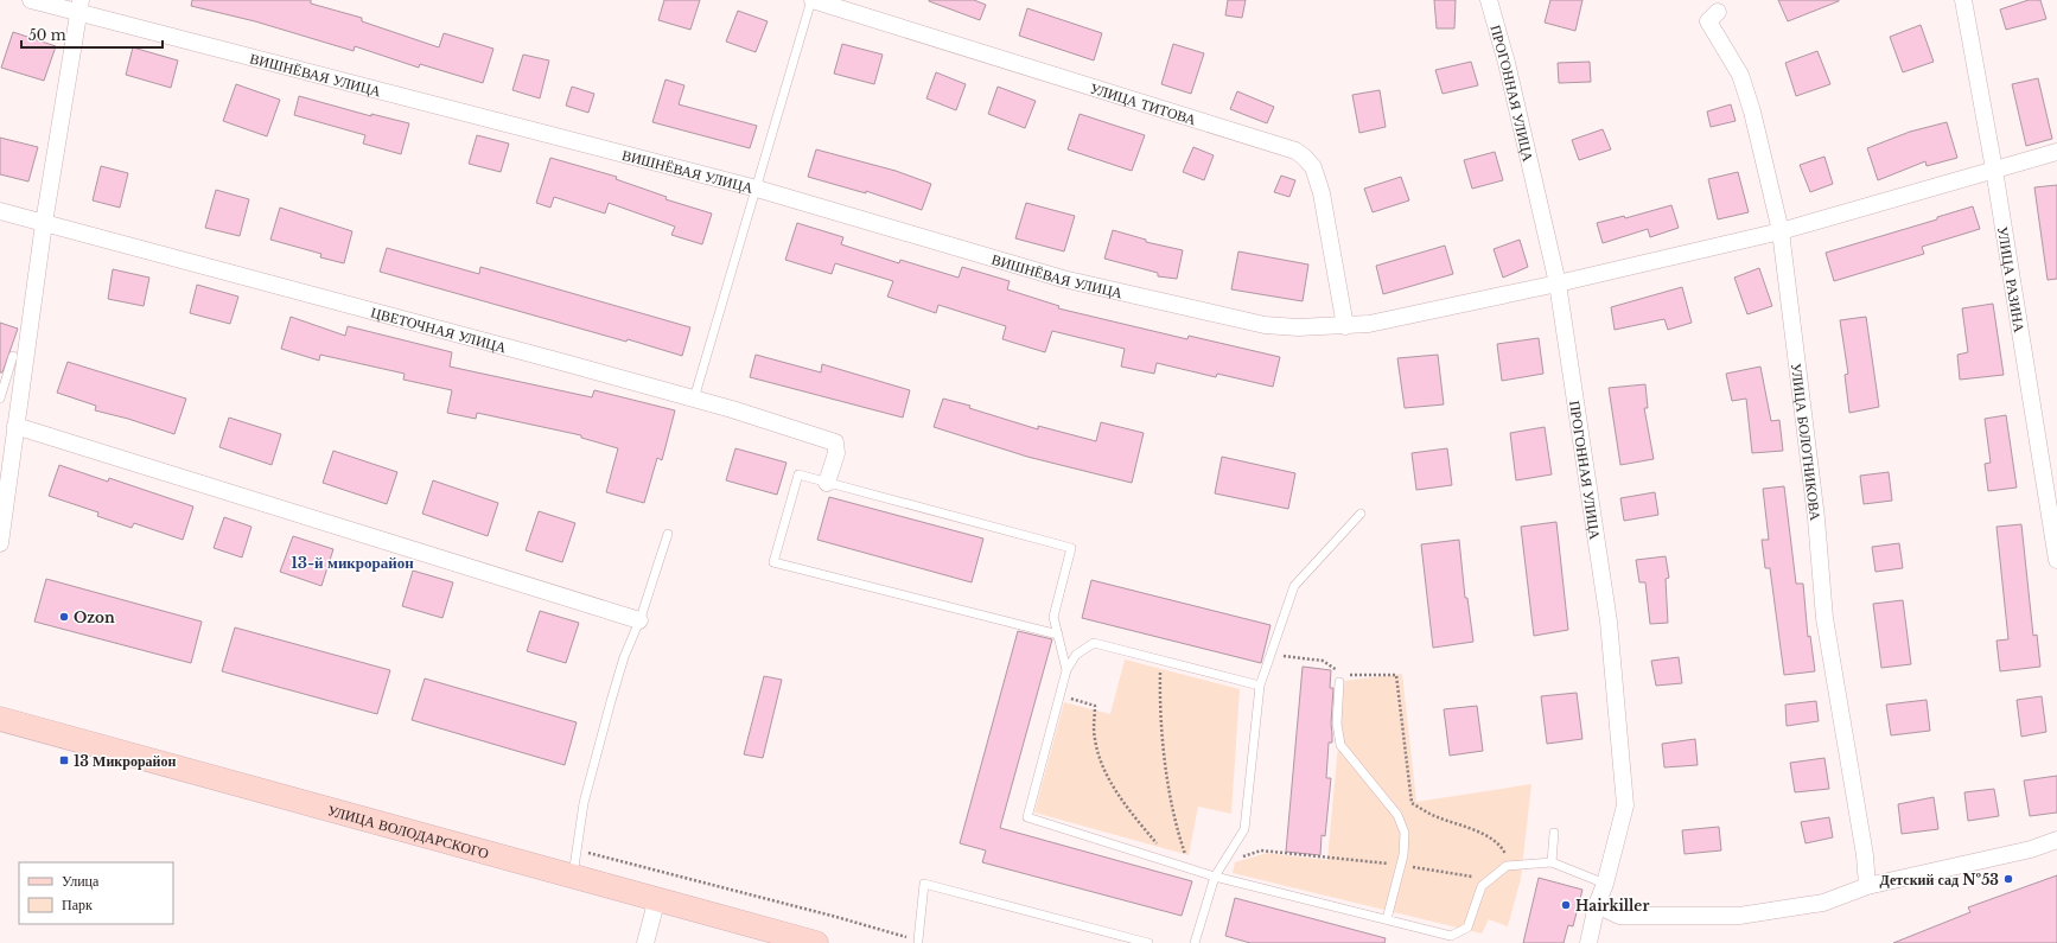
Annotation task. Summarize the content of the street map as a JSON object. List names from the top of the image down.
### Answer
{
  "streets": {
    "main road": ["УЛИЦА ВОЛОДАРСКОГО"],
    "street": [
      "ВИШНЁВАЯ УЛИЦА",
      "ПРОГОННАЯ УЛИЦА",
      "УЛИЦА ТИТОВА",
      "УЛИЦА РАЗИНА",
      "ЦВЕТОЧНАЯ УЛИЦА",
      "УЛИЦА БОЛОТНИКОВА"
    ]
  },
  "crossings": [
    ["ВИШНЁВАЯ УЛИЦА", "ПРОГОННАЯ УЛИЦА"],
    ["ВИШНЁВАЯ УЛИЦА", "УЛИЦА ТИТОВА"],
    ["ВИШНЁВАЯ УЛИЦА", "УЛИЦА РАЗИНА"],
    ["ВИШНЁВАЯ УЛИЦА", "УЛИЦА БОЛОТНИКОВА"]
  ],
  "districts": ["13-й микрорайон"],
  "places": {
    "other": ["Ozon", "Детский сад №53", "Hairkiller"],
    "transit": ["13 Микрорайон"]
  },
  "legend": ["Улица", "Парк"],
  "scale_bar": "50 m"
}
